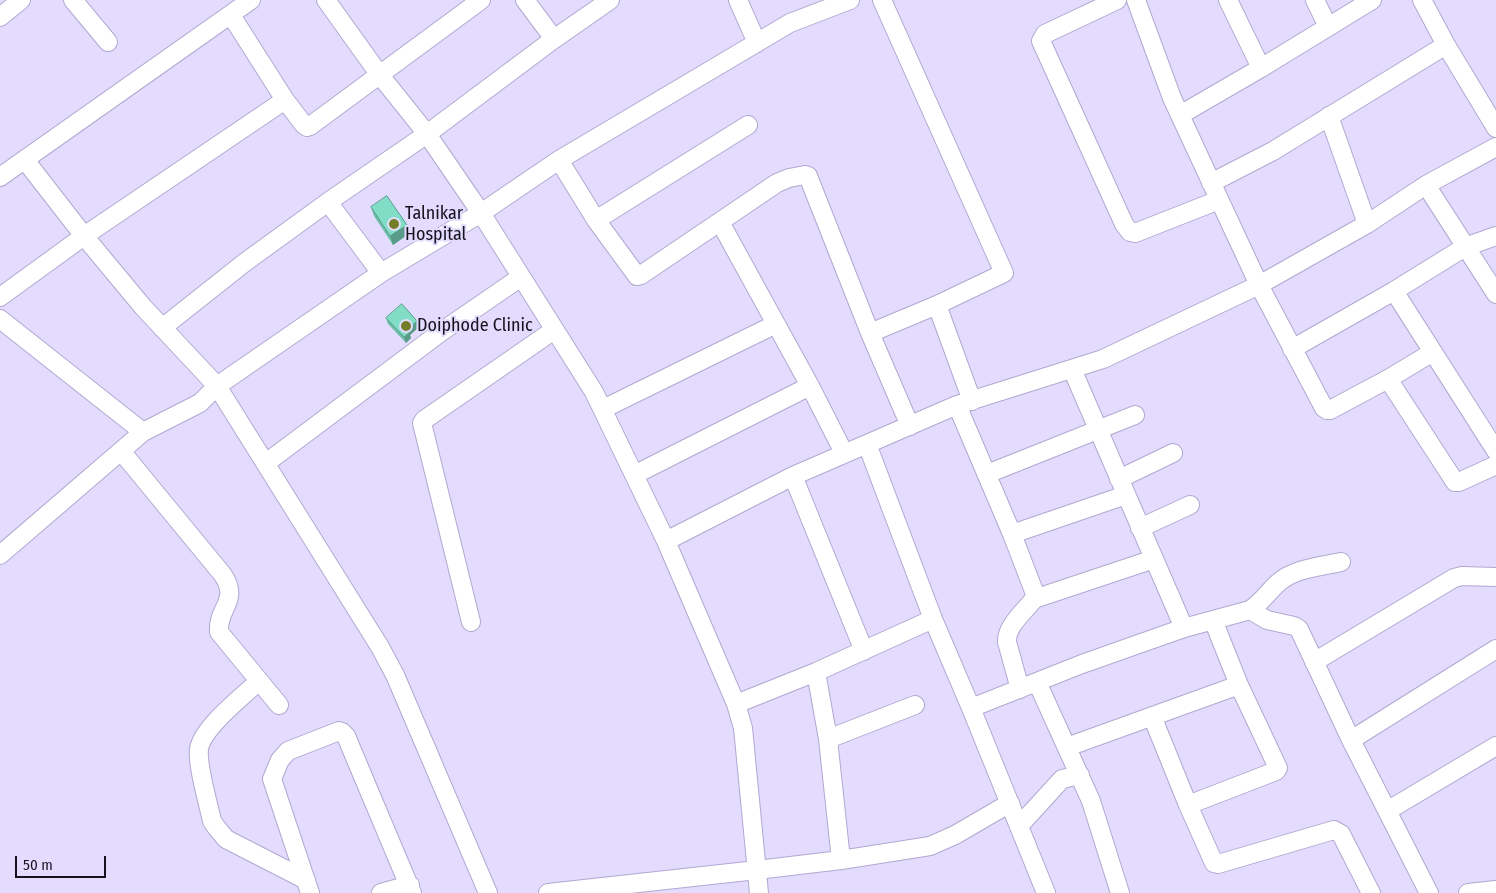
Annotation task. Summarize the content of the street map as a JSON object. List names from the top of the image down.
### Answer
{
  "places": ["Talnikar Hospital", "Doiphode Clinic"],
  "scale_bar": "50 m"
}
